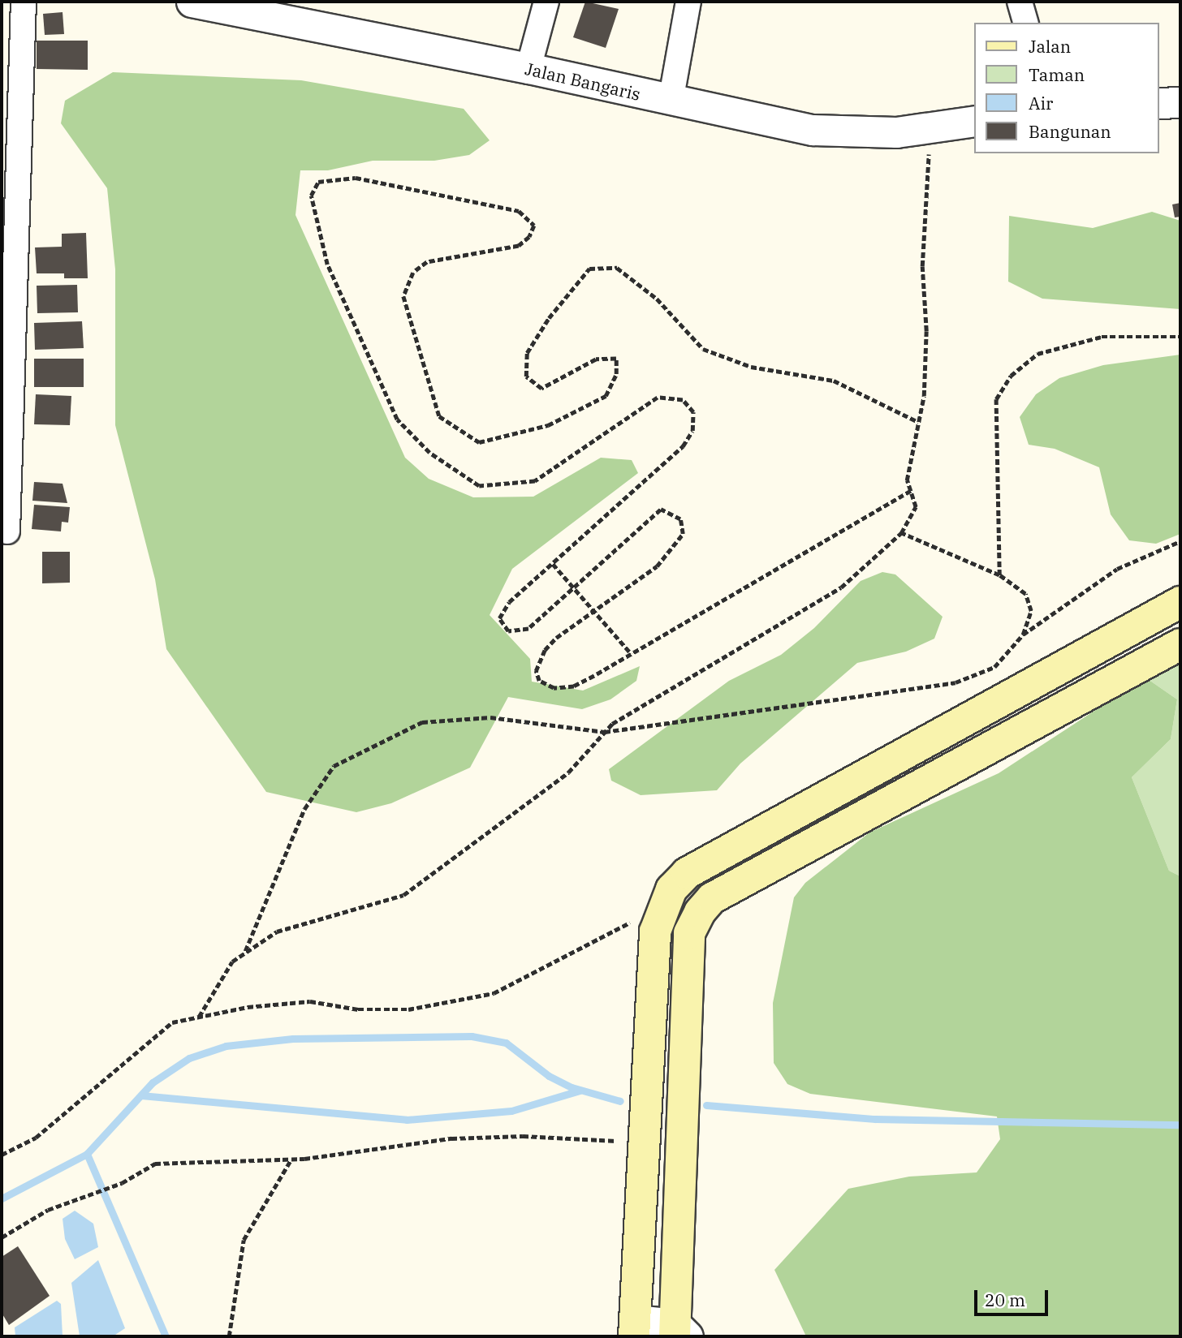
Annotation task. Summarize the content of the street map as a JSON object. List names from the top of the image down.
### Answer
{
  "streets": {
    "street": ["Jalan Bangaris"]
  },
  "legend": [
    "Jalan",
    "Taman",
    "Air",
    "Bangunan"
  ],
  "scale_bar": "20 m"
}
